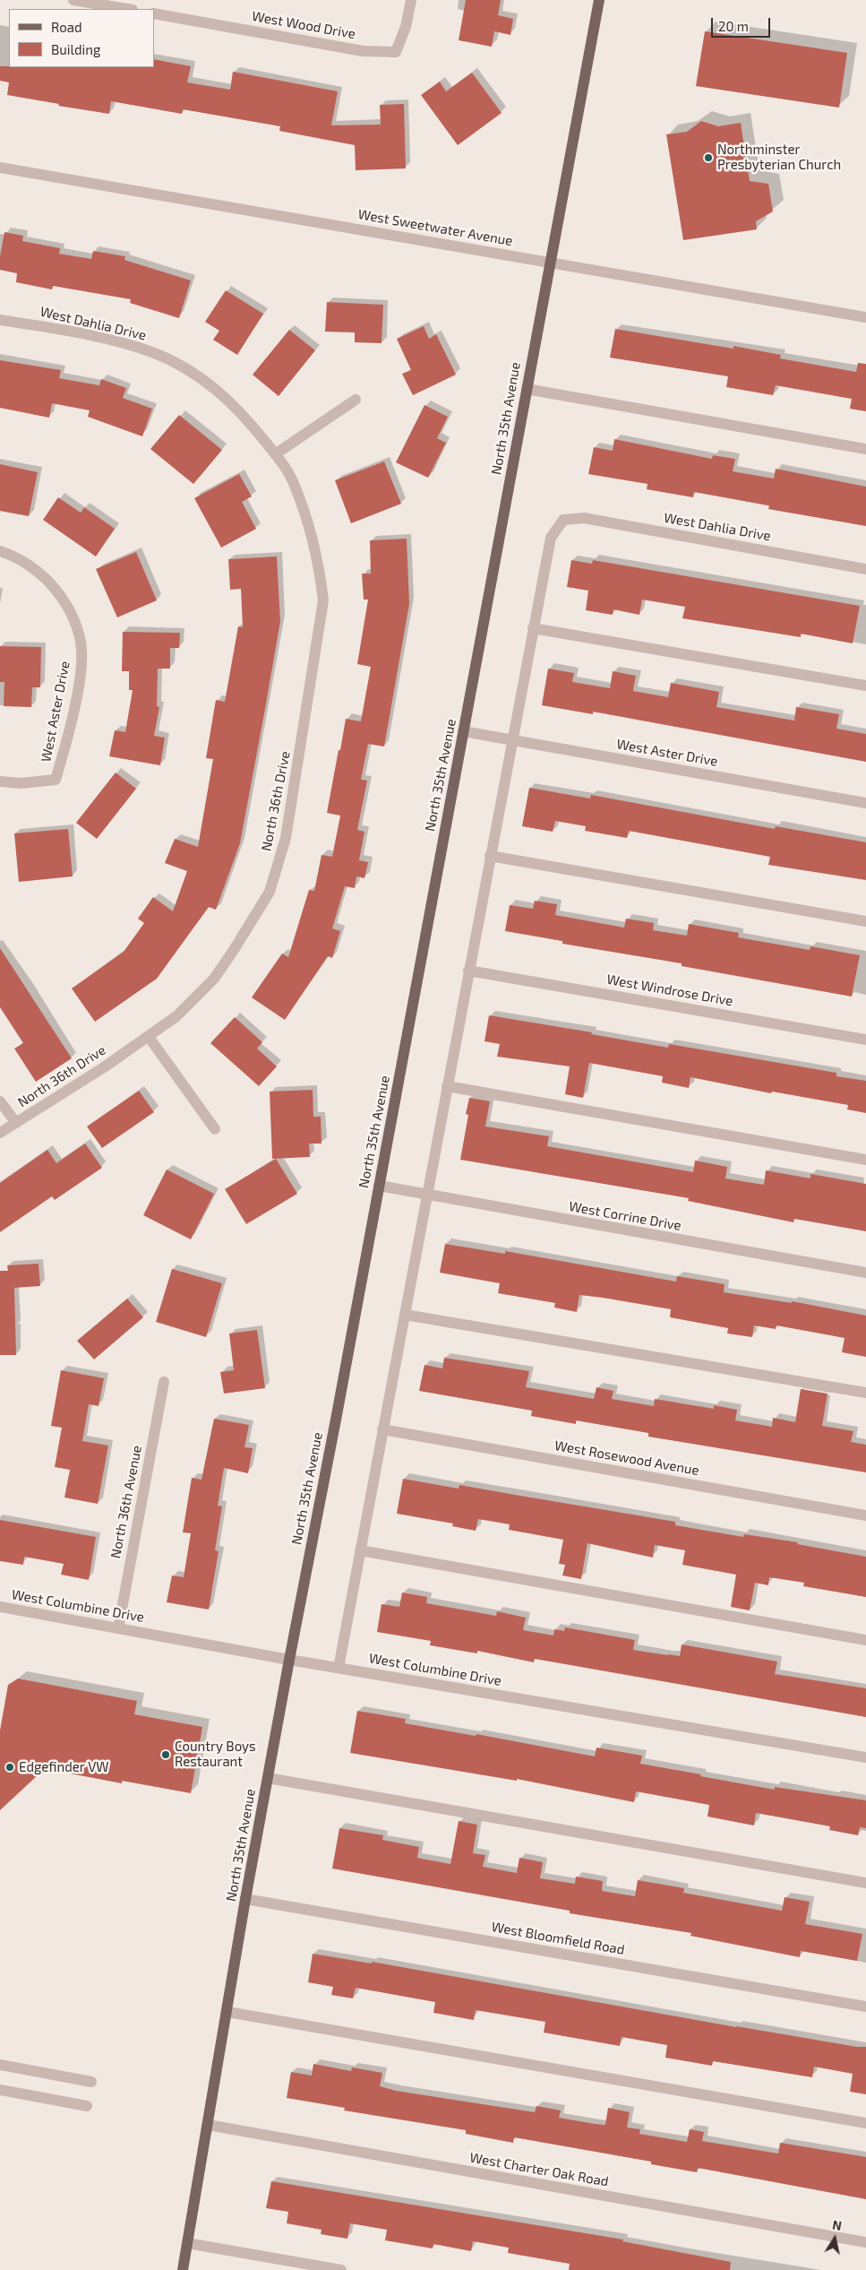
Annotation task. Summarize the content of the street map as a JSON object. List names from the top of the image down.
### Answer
{
  "streets": {
    "main road": ["North 35th Avenue"],
    "street": [
      "West Wood Drive",
      "West Sweetwater Avenue",
      "West Dahlia Drive",
      "West Aster Drive",
      "North 36th Drive",
      "West Windrose Drive",
      "West Corrine Drive",
      "West Rosewood Avenue",
      "North 36th Avenue",
      "West Columbine Drive",
      "West Bloomfield Road",
      "West Charter Oak Road"
    ]
  },
  "crossings": [
    ["West Sweetwater Avenue", "North 35th Avenue"],
    ["West Dahlia Drive", "North 36th Drive"],
    ["North 35th Avenue", "West Aster Drive"],
    ["North 35th Avenue", "West Corrine Drive"],
    ["North 35th Avenue", "West Columbine Drive"],
    ["North 35th Avenue", "West Bloomfield Road"],
    ["North 35th Avenue", "West Charter Oak Road"],
    ["North 36th Avenue", "West Columbine Drive"]
  ],
  "places": ["Northminster Presbyterian Church", "Country Boys Restaurant", "Edgefinder VW"],
  "legend": ["Road", "Building"],
  "scale_bar": "20 m",
  "north": "top"
}
